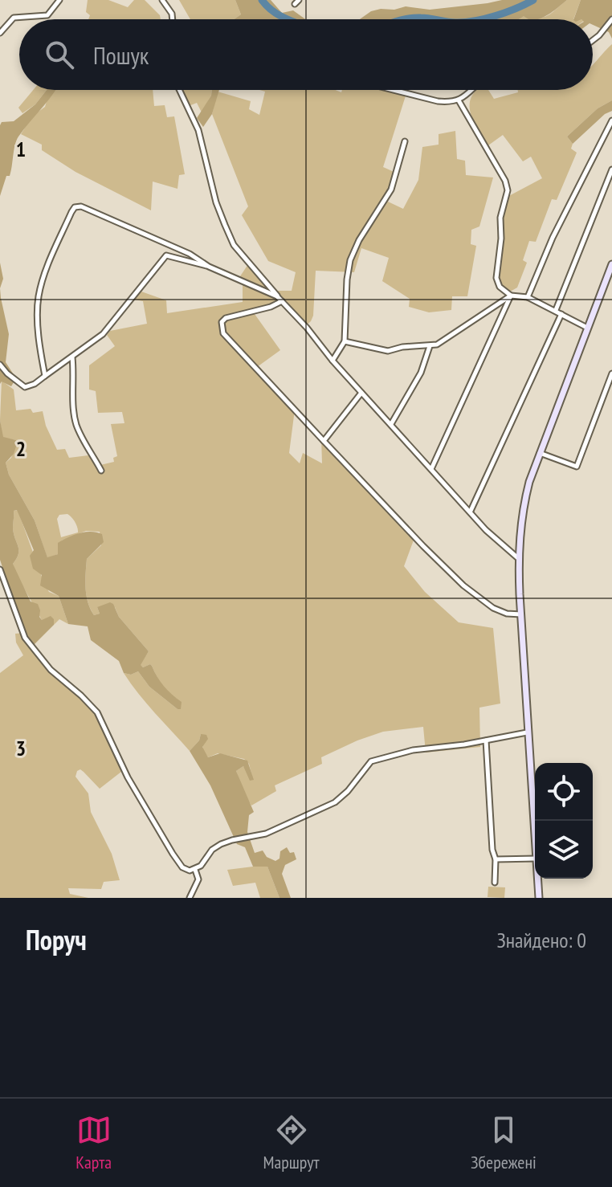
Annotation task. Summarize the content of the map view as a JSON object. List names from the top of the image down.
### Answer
{
  "page": {
    "search": "Пошук",
    "heading": ["Поруч", "Знайдено: 0"],
    "nav": ["Карта", "Маршрут", "Збережені"]
  },
  "grid": {
    "rows": ["1", "2", "3"]
  }
}
